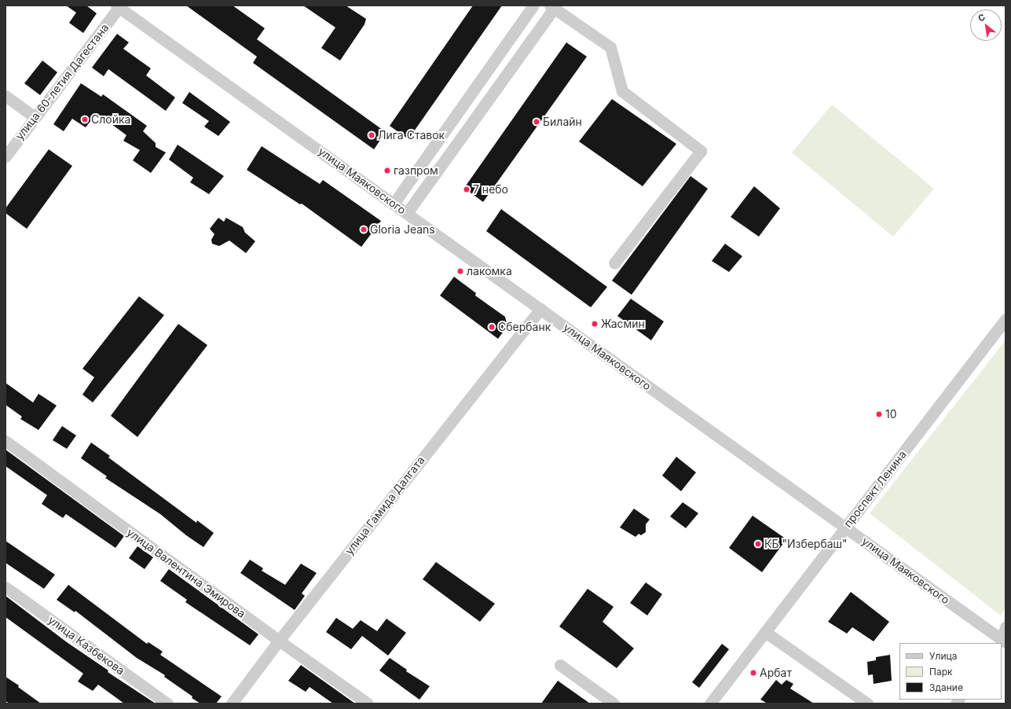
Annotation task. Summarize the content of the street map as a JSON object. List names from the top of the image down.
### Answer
{
  "streets": {
    "street": [
      "улица 60-летия Дагестана",
      "улица Маяковского",
      "проспект Ленина",
      "улица Гамида Далгата",
      "улица Валентина Эмирова",
      "улица Казбекова"
    ]
  },
  "crossings": [
    ["улица 60-летия Дагестана", "улица Маяковского"],
    ["улица Маяковского", "проспект Ленина"],
    ["улица Маяковского", "улица Гамида Далгата"],
    ["улица Гамида Далгата", "улица Валентина Эмирова"]
  ],
  "places": [
    "Слойка",
    "Билайн",
    "Лига Ставок",
    "газпром",
    "7 небо",
    "Gloria Jeans",
    "лакомка",
    "Жасмин",
    "Сбербанк",
    "10",
    "КБ \"Избербаш\"",
    "Арбат"
  ],
  "legend": ["Улица", "Парк", "Здание"],
  "north": "top left"
}
